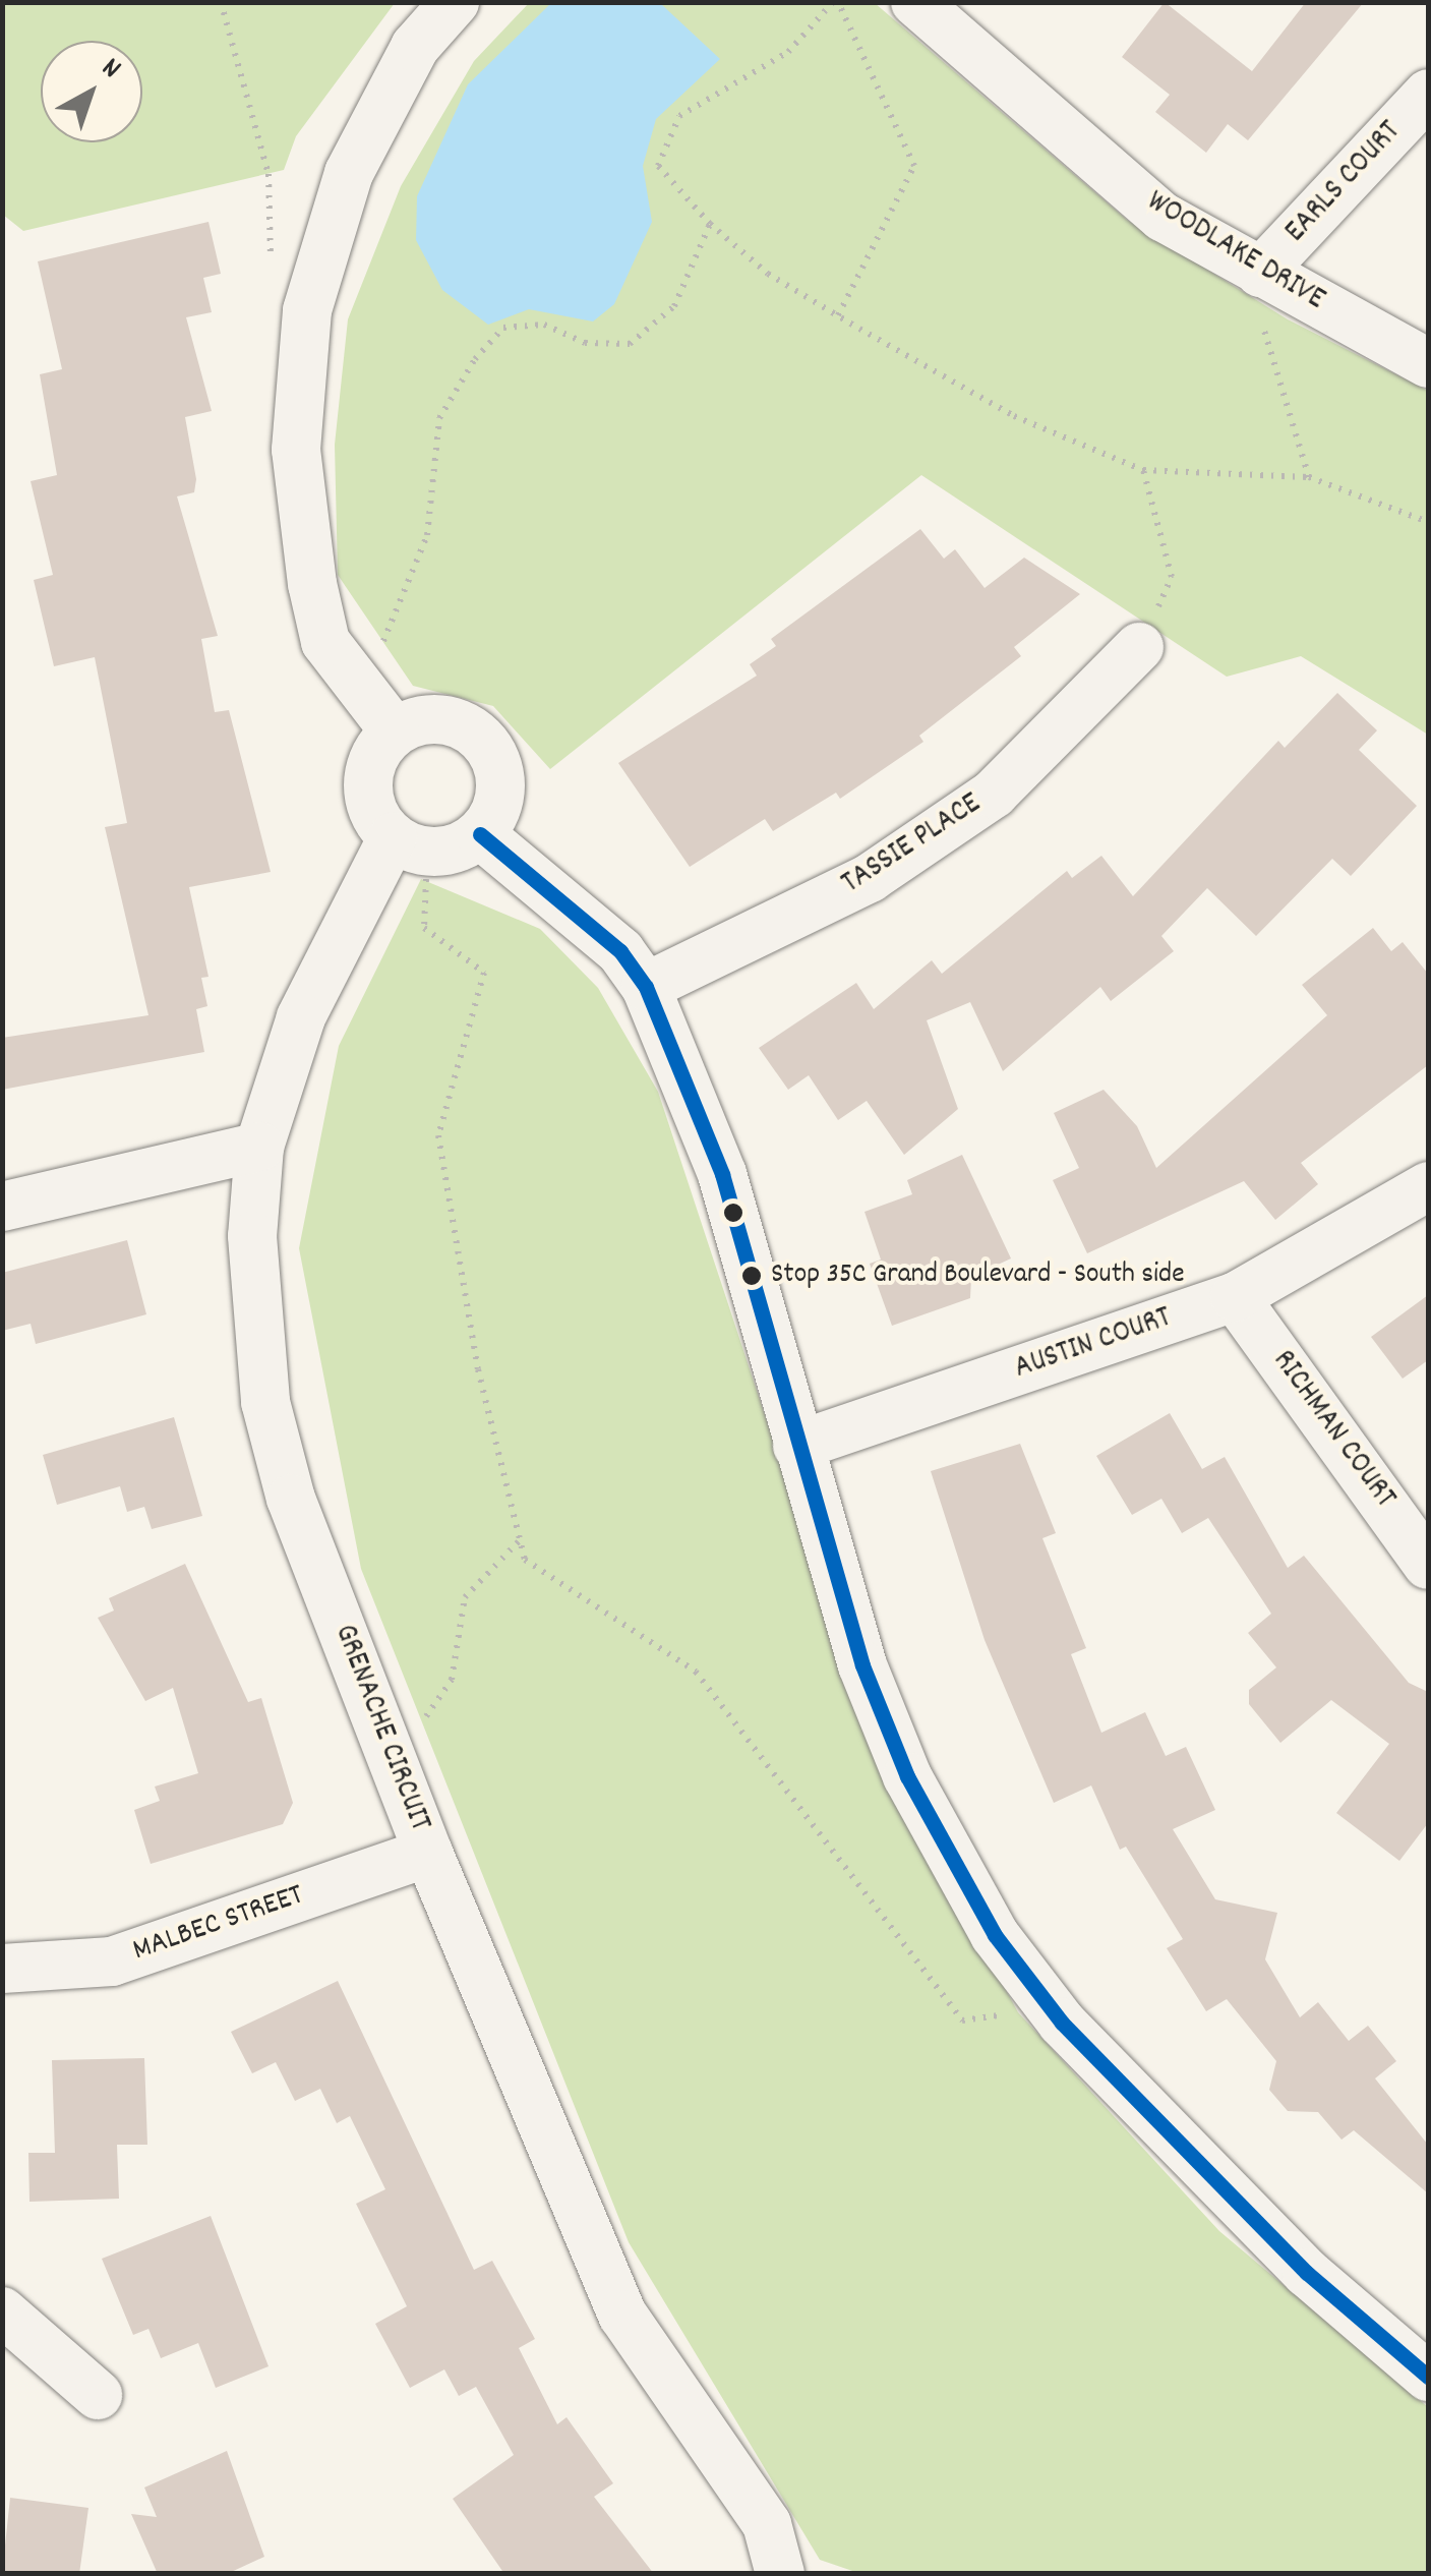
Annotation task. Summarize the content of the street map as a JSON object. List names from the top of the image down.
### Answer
{
  "streets": {
    "street": [
      "EARLS COURT",
      "WOODLAKE DRIVE",
      "TASSIE PLACE",
      "AUSTIN COURT",
      "RICHMAN COURT",
      "GRENACHE CIRCUIT",
      "MALBEC STREET"
    ]
  },
  "crossings": [
    ["EARLS COURT", "WOODLAKE DRIVE"],
    ["AUSTIN COURT", "RICHMAN COURT"],
    ["GRENACHE CIRCUIT", "MALBEC STREET"]
  ],
  "places": ["Stop 35C Grand Boulevard - South side"],
  "north": "top right"
}
